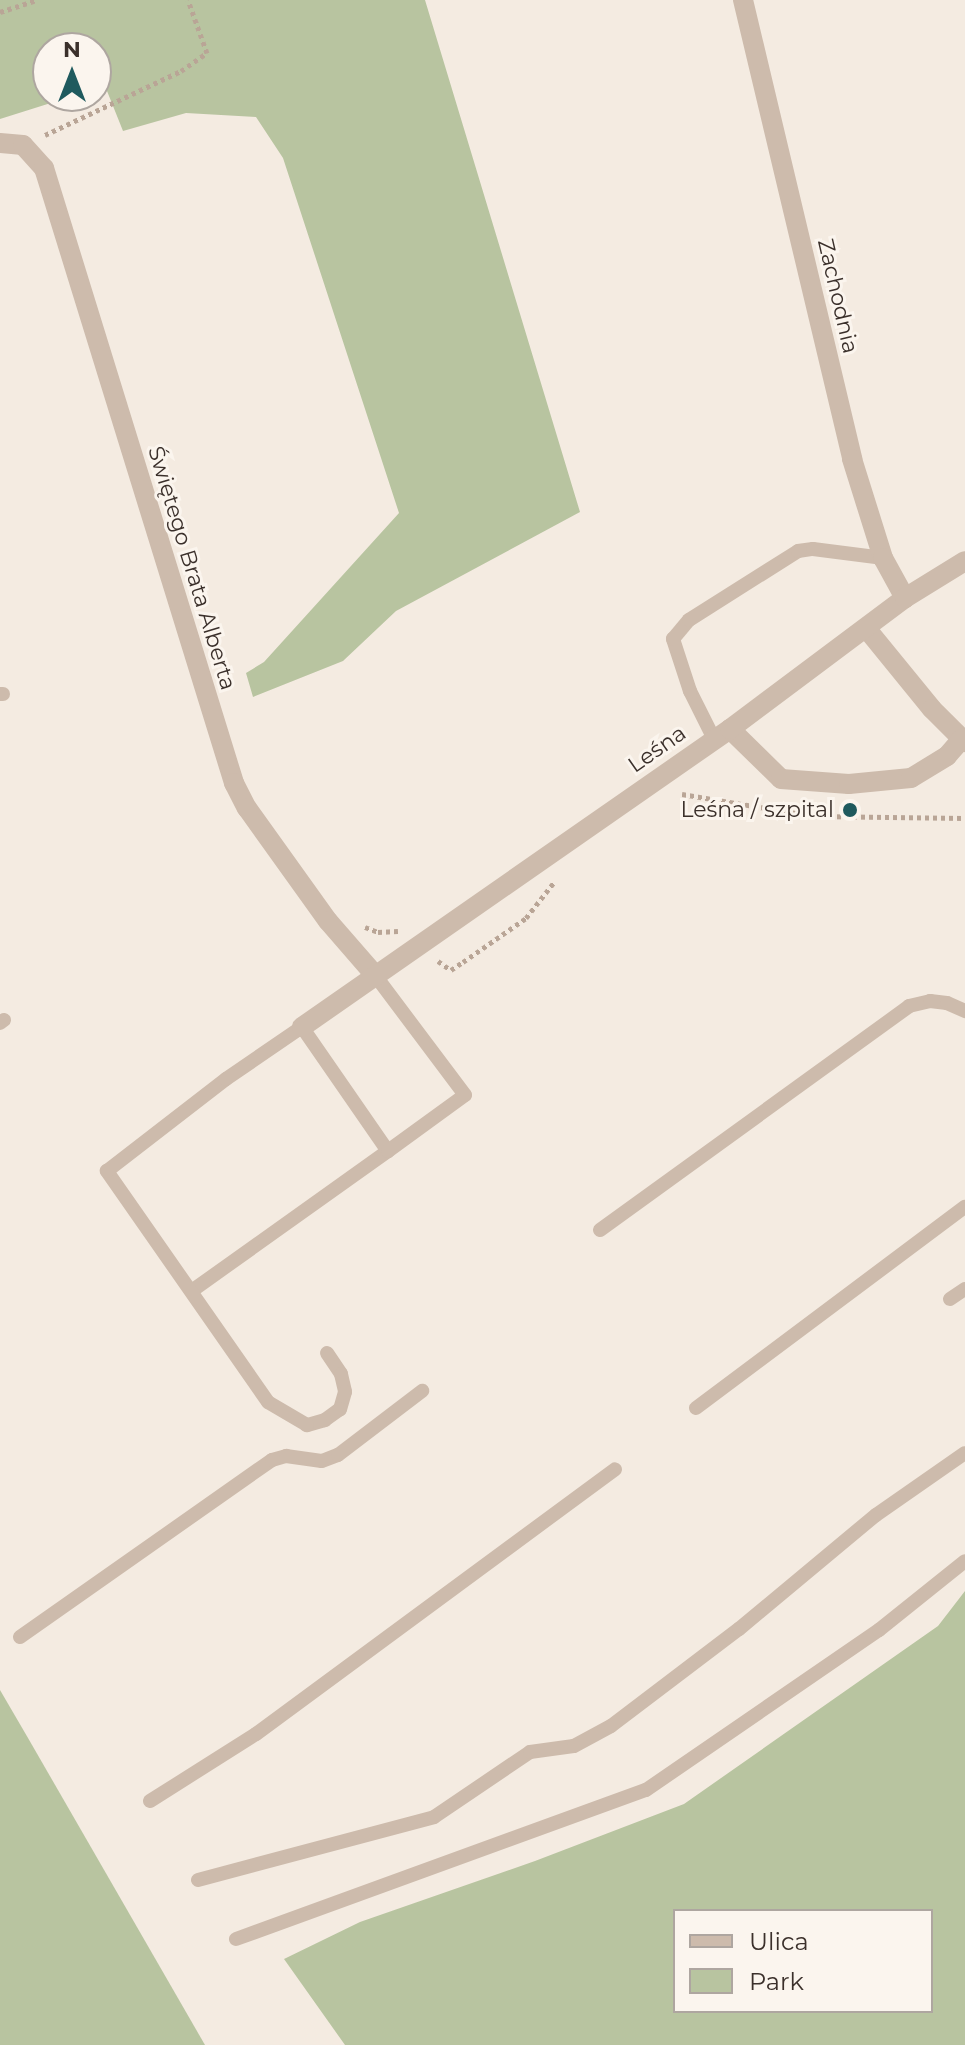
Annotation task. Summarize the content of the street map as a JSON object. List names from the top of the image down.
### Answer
{
  "streets": {
    "street": ["Zachodnia", "Świętego Brata Alberta", "Leśna"]
  },
  "crossings": [
    ["Zachodnia", "Leśna"],
    ["Świętego Brata Alberta", "Leśna"]
  ],
  "places": ["Leśna / szpital"],
  "legend": ["Ulica", "Park"],
  "north": "top"
}
